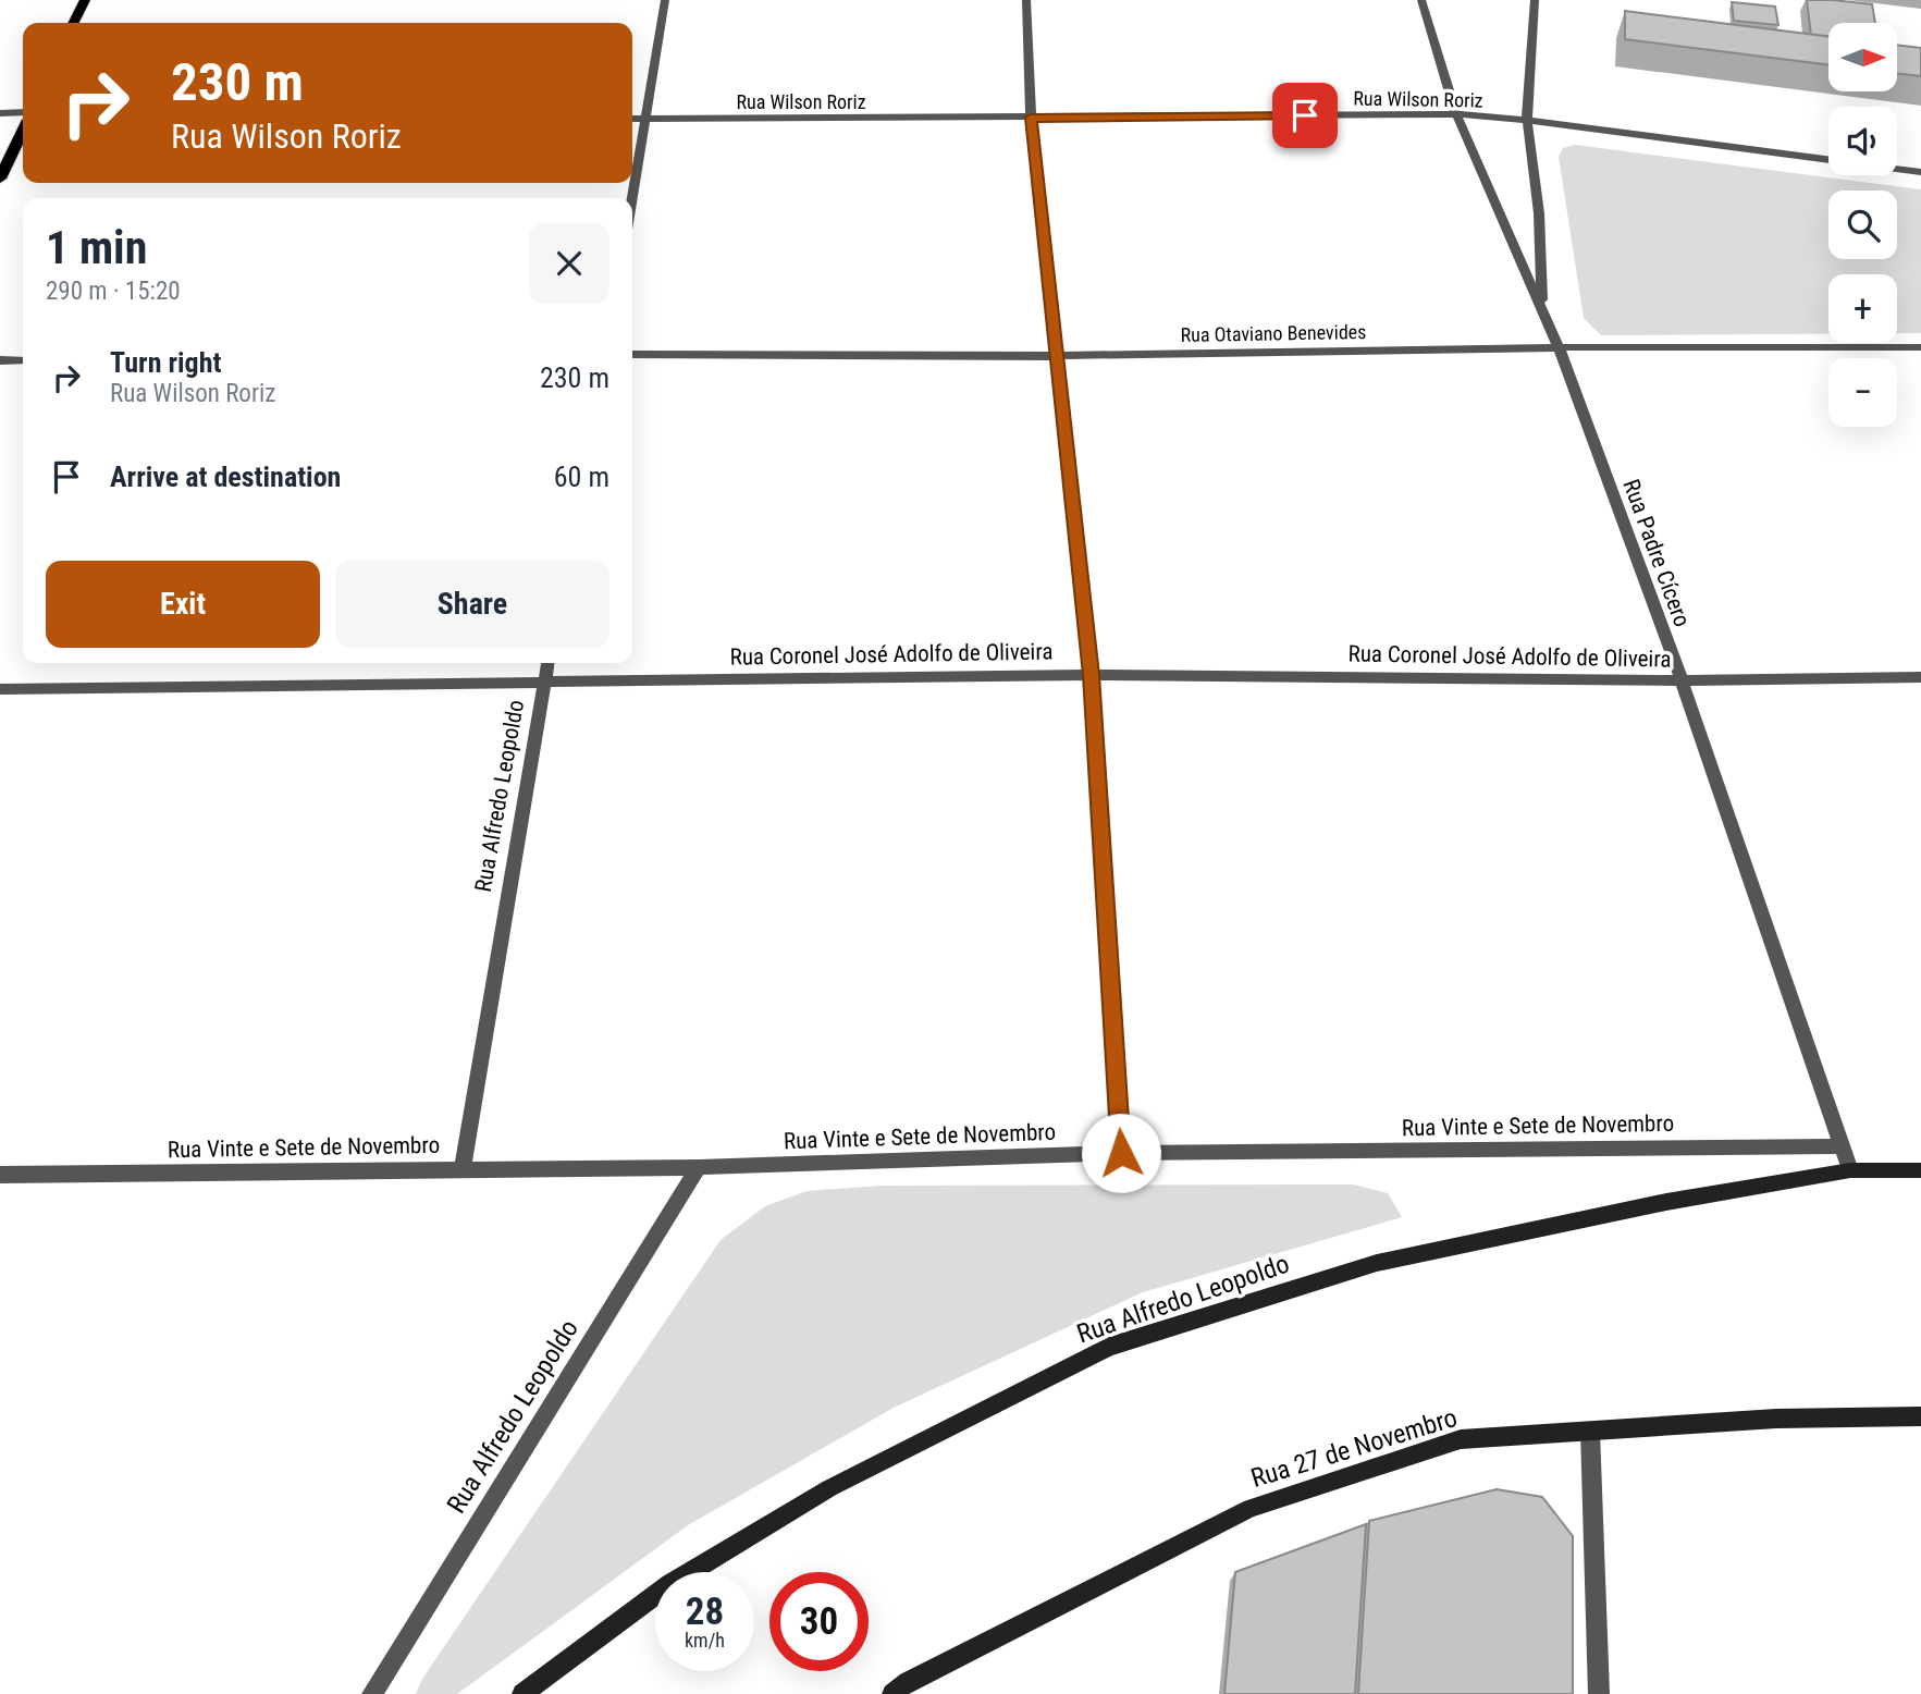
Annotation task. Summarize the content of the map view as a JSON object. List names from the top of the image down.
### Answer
{
  "streets": {
    "main road": ["Rua Alfredo Leopoldo", "Rua 27 de Novembro"],
    "street": [
      "Rua Wilson Roriz",
      "Rua Otaviano Benevides",
      "Rua Padre Cícero",
      "Rua Coronel José Adolfo de Oliveira",
      "Rua Vinte e Sete de Novembro"
    ]
  },
  "crossings": [
    ["Rua Wilson Roriz", "Rua Padre Cícero"],
    ["Rua Otaviano Benevides", "Rua Padre Cícero"],
    ["Rua Padre Cícero", "Rua Coronel José Adolfo de Oliveira"],
    ["Rua Padre Cícero", "Rua Alfredo Leopoldo"],
    ["Rua Padre Cícero", "Rua Vinte e Sete de Novembro"],
    ["Rua Coronel José Adolfo de Oliveira", "Rua Alfredo Leopoldo"],
    ["Rua Alfredo Leopoldo", "Rua Vinte e Sete de Novembro"]
  ],
  "north": "right",
  "page": {
    "map_buttons": ["+", "−"],
    "turn": ["230 m", "Rua Wilson Roriz"],
    "heading": ["1 min", "290 m · 15:20"],
    "list": [
      {
        "name": "Turn right",
        "note": "Rua Wilson Roriz",
        "value": "230 m"
      },
      {
        "name": "Arrive at destination",
        "value": "60 m"
      }
    ],
    "buttons": ["Exit", "Share"],
    "speed": "28 km/h",
    "limit": "30"
  }
}
